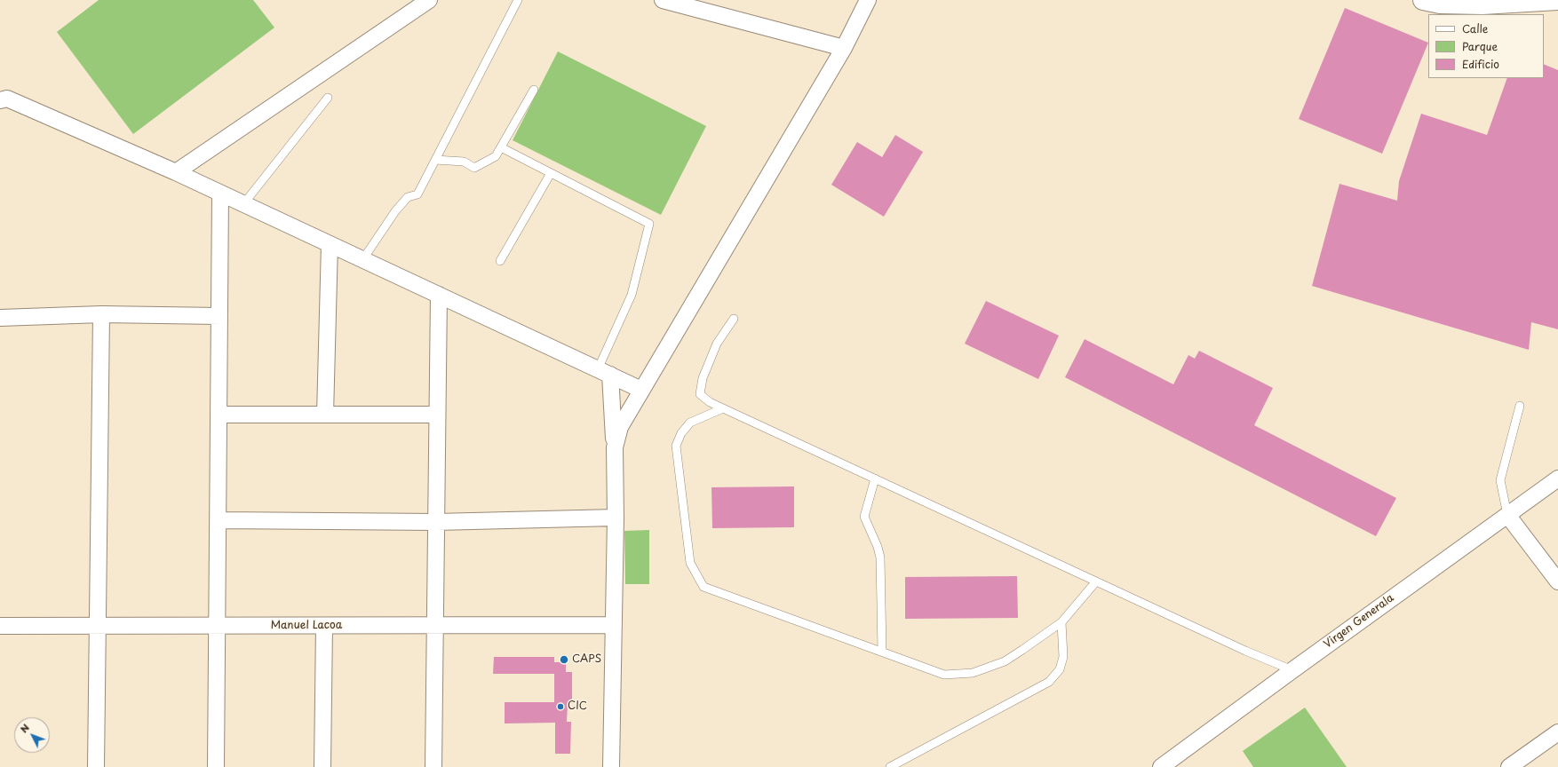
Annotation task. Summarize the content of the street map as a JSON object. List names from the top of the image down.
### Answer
{
  "streets": {
    "street": ["Virgen Generala", "Manuel Lacoa"]
  },
  "places": ["CAPS", "CIC"],
  "legend": ["Calle", "Parque", "Edificio"],
  "north": "top left"
}
